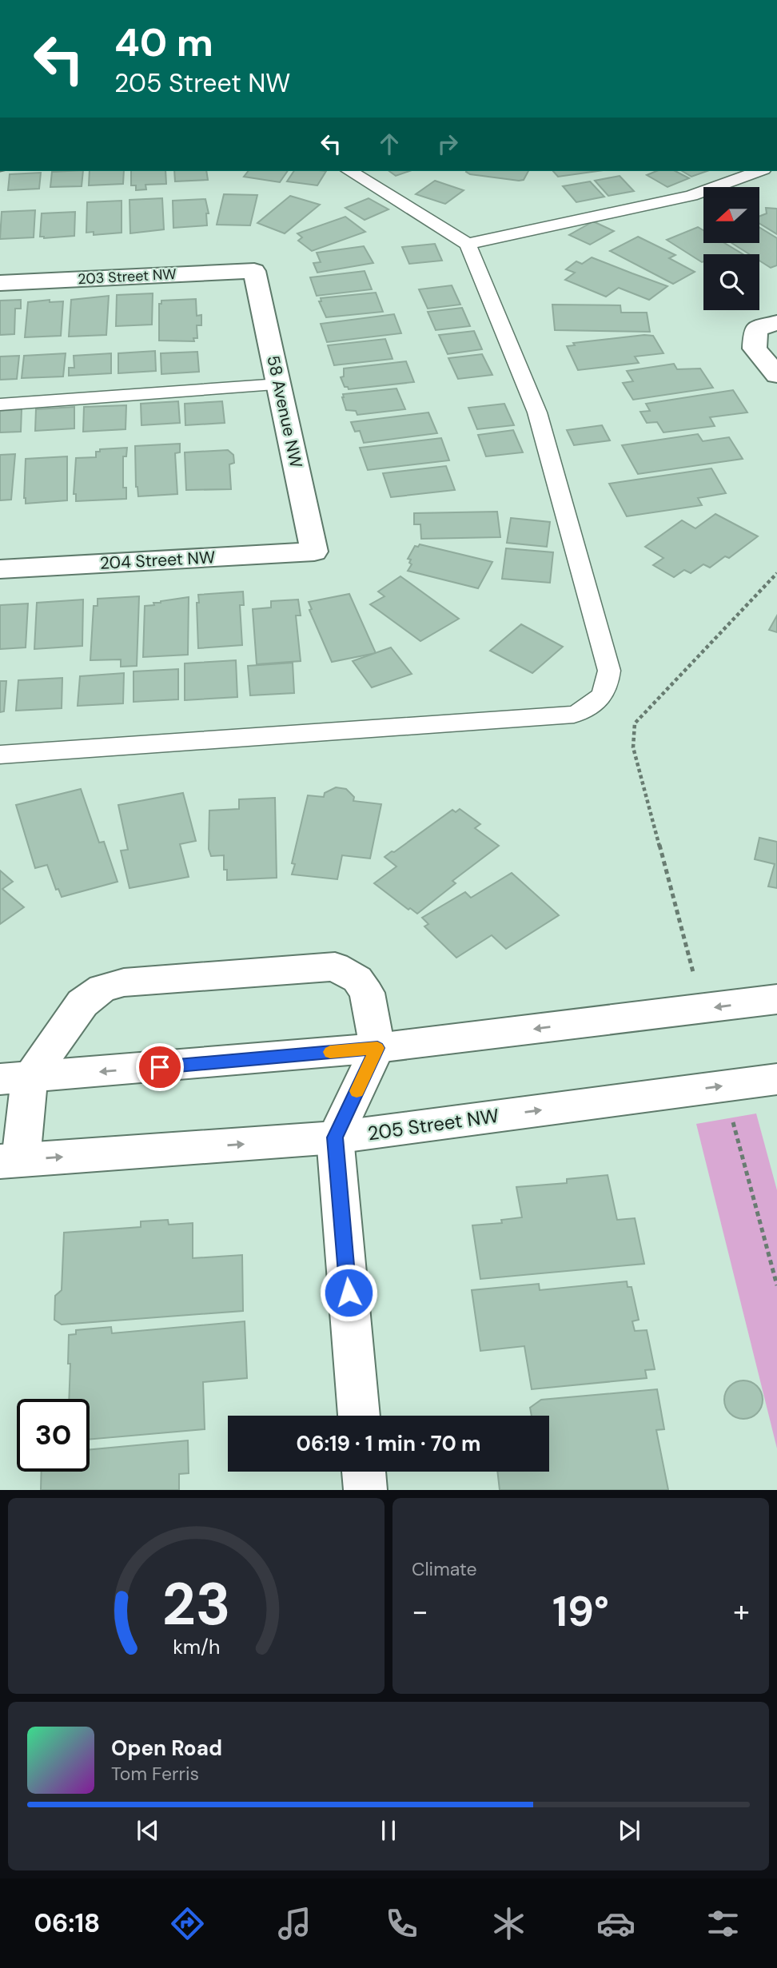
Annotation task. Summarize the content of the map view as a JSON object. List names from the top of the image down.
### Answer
{
  "streets": {
    "street": [
      "203 Street NW",
      "58 Avenue NW",
      "204 Street NW",
      "205 Street NW"
    ]
  },
  "crossings": [
    ["203 Street NW", "58 Avenue NW"],
    ["58 Avenue NW", "204 Street NW"]
  ],
  "north": "left",
  "page": {
    "turn": ["40 m", "205 Street NW"],
    "limit": "30",
    "trip": "06:19 · 1 min · 70 m",
    "tile": "Climate",
    "heat": ["−", "19°", "+"],
    "song": ["Open Road", "Tom Ferris"],
    "tabs": "06:18",
    "gauge": ["23", "km/h"]
  }
}
